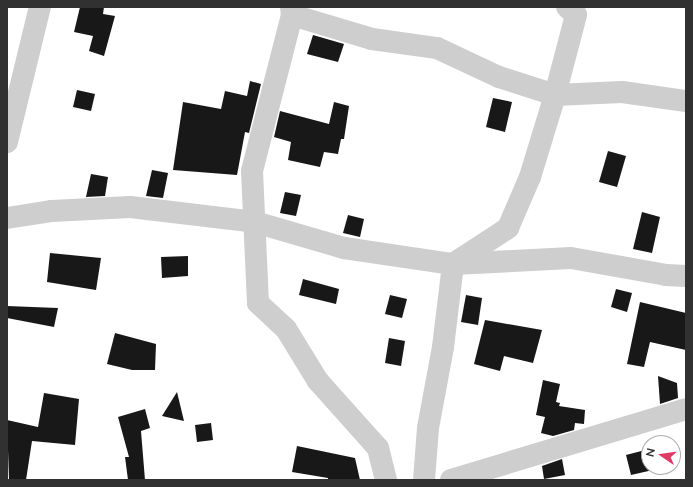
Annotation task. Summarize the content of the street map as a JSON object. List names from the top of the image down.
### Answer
{
  "north": "left"
}
